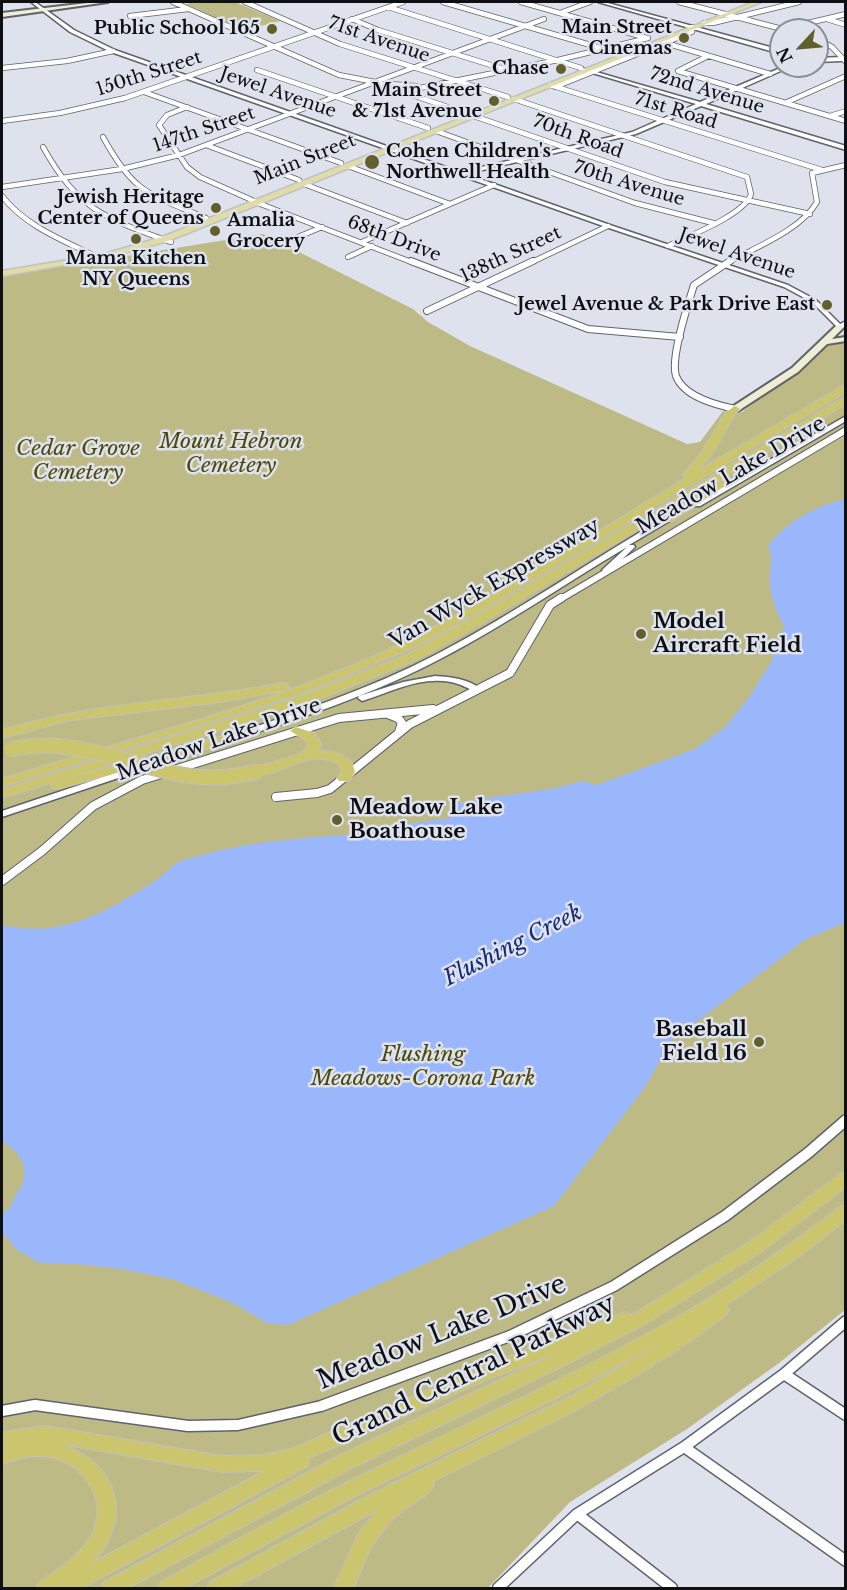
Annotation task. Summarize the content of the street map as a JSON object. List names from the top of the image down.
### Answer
{
  "streets": {
    "highway": ["Van Wyck Expressway", "Grand Central Parkway"],
    "main road": ["Main Street"],
    "street": [
      "71st Avenue",
      "150th Street",
      "72nd Avenue",
      "Jewel Avenue",
      "71st Road",
      "147th Street",
      "70th Road",
      "70th Avenue",
      "68th Drive",
      "138th Street",
      "Meadow Lake Drive"
    ]
  },
  "crossings": [
    ["71st Avenue", "150th Street"],
    ["71st Avenue", "147th Street"],
    ["71st Avenue", "70th Road"],
    ["71st Avenue", "Main Street"],
    ["150th Street", "72nd Avenue"],
    ["150th Street", "Jewel Avenue"],
    ["150th Street", "70th Road"],
    ["72nd Avenue", "147th Street"],
    ["72nd Avenue", "Main Street"],
    ["Jewel Avenue", "147th Street"],
    ["Jewel Avenue", "Main Street"],
    ["Jewel Avenue", "138th Street"],
    ["71st Road", "Main Street"],
    ["147th Street", "70th Road"],
    ["147th Street", "70th Avenue"],
    ["147th Street", "68th Drive"],
    ["70th Road", "Main Street"],
    ["Main Street", "70th Avenue"],
    ["Main Street", "68th Drive"],
    ["68th Drive", "138th Street"]
  ],
  "water": ["Flushing Creek"],
  "parks": ["Mount Hebron Cemetery", "Cedar Grove Cemetery", "Flushing Meadows-Corona Park"],
  "places": [
    "Public School 165",
    "Main Street Cinemas",
    "Chase",
    "Main Street & 71st Avenue",
    "Cohen Children's Northwell Health",
    "Jewish Heritage Center of Queens",
    "Amalia Grocery",
    "Mama Kitchen NY Queens",
    "Jewel Avenue & Park Drive East",
    "Model Aircraft Field",
    "Meadow Lake Boathouse",
    "Baseball Field 16"
  ],
  "north": "bottom left"
}
